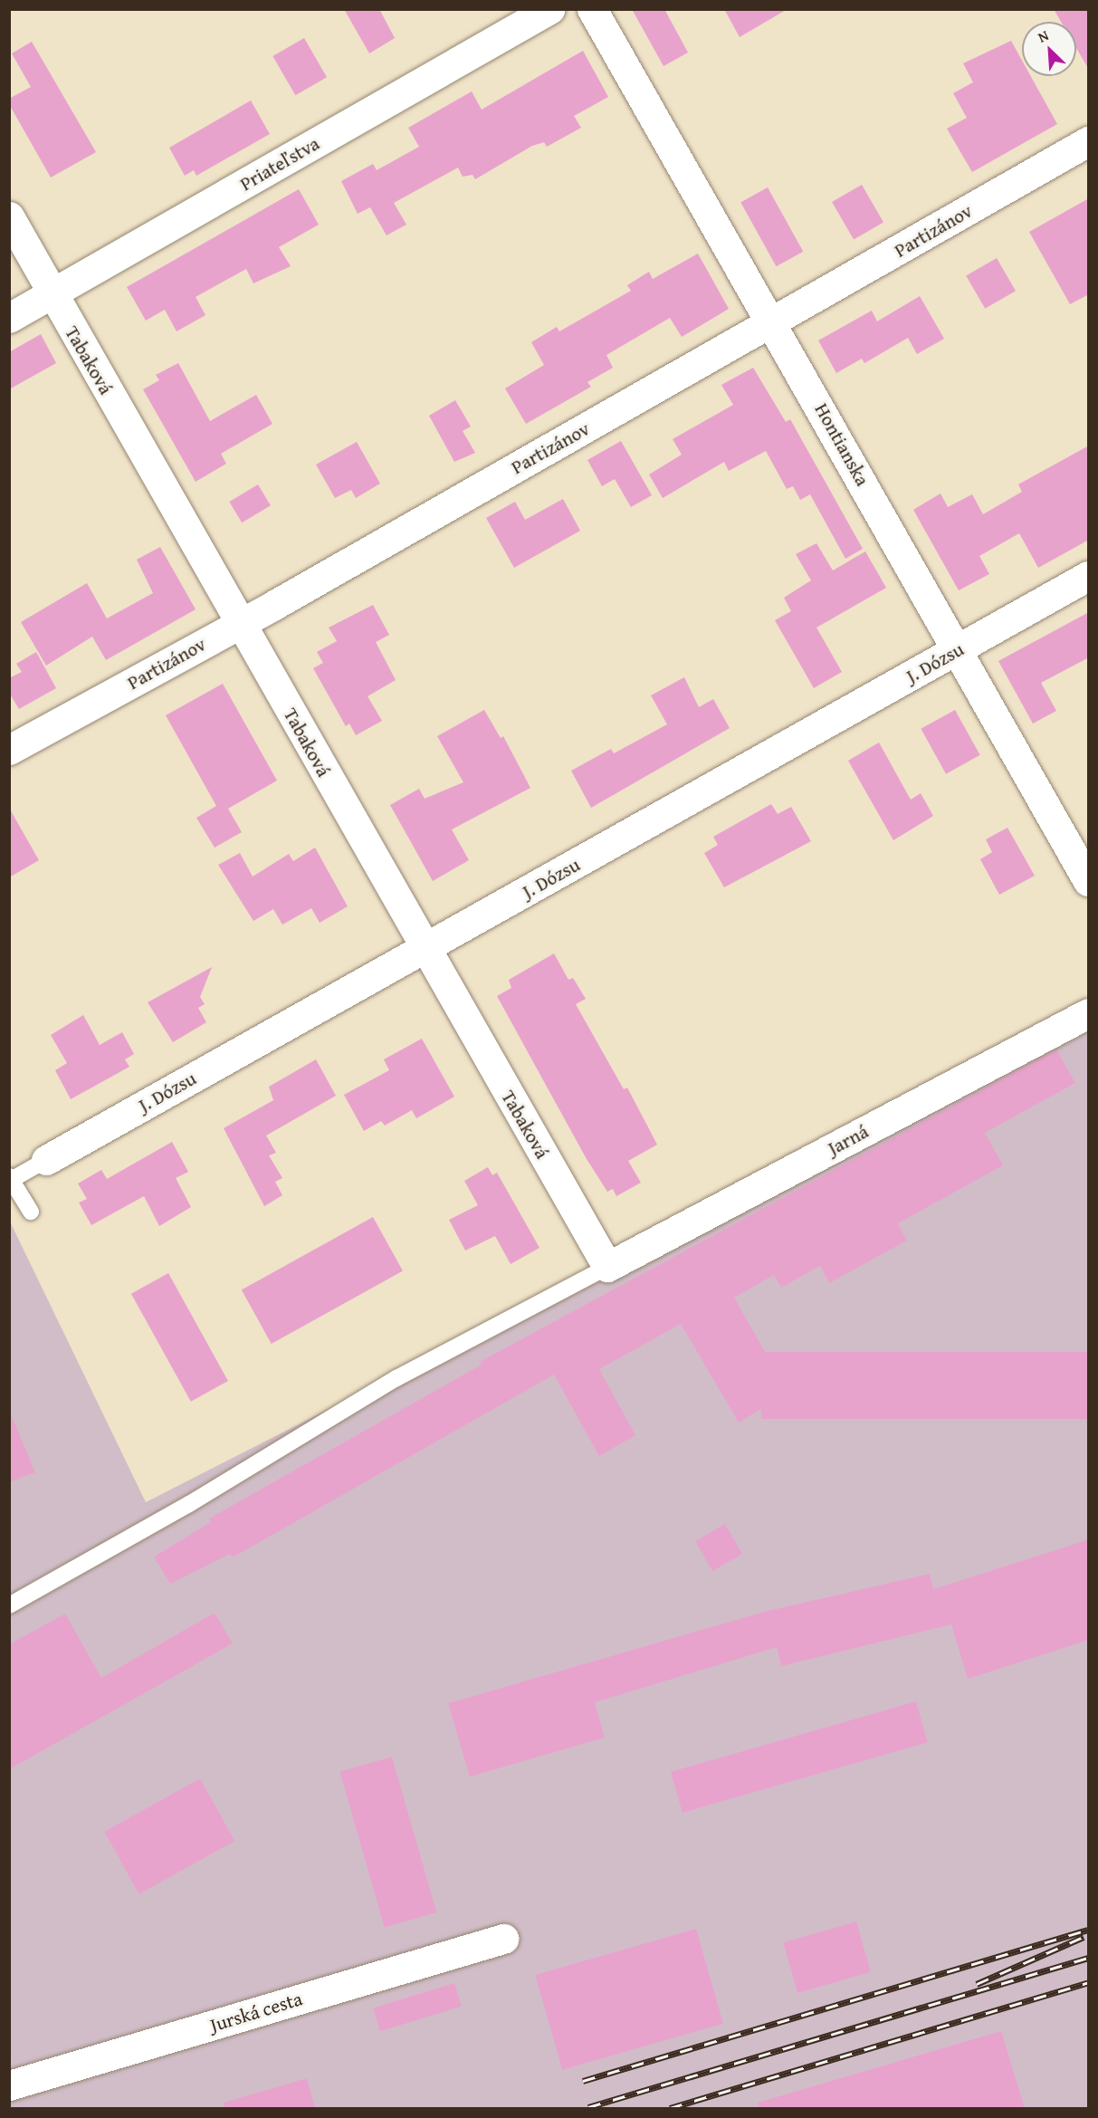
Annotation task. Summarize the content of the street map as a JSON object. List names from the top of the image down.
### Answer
{
  "streets": {
    "street": [
      "Priateľstva",
      "Partizánov",
      "Tabaková",
      "Hontianska",
      "J. Dózsu",
      "Jarná",
      "Jurská cesta"
    ]
  },
  "crossings": [
    ["Priateľstva", "Tabaková"],
    ["Partizánov", "Tabaková"],
    ["Partizánov", "Hontianska"],
    ["Tabaková", "J. Dózsu"],
    ["Tabaková", "Jarná"],
    ["Hontianska", "J. Dózsu"]
  ],
  "north": "top left"
}
